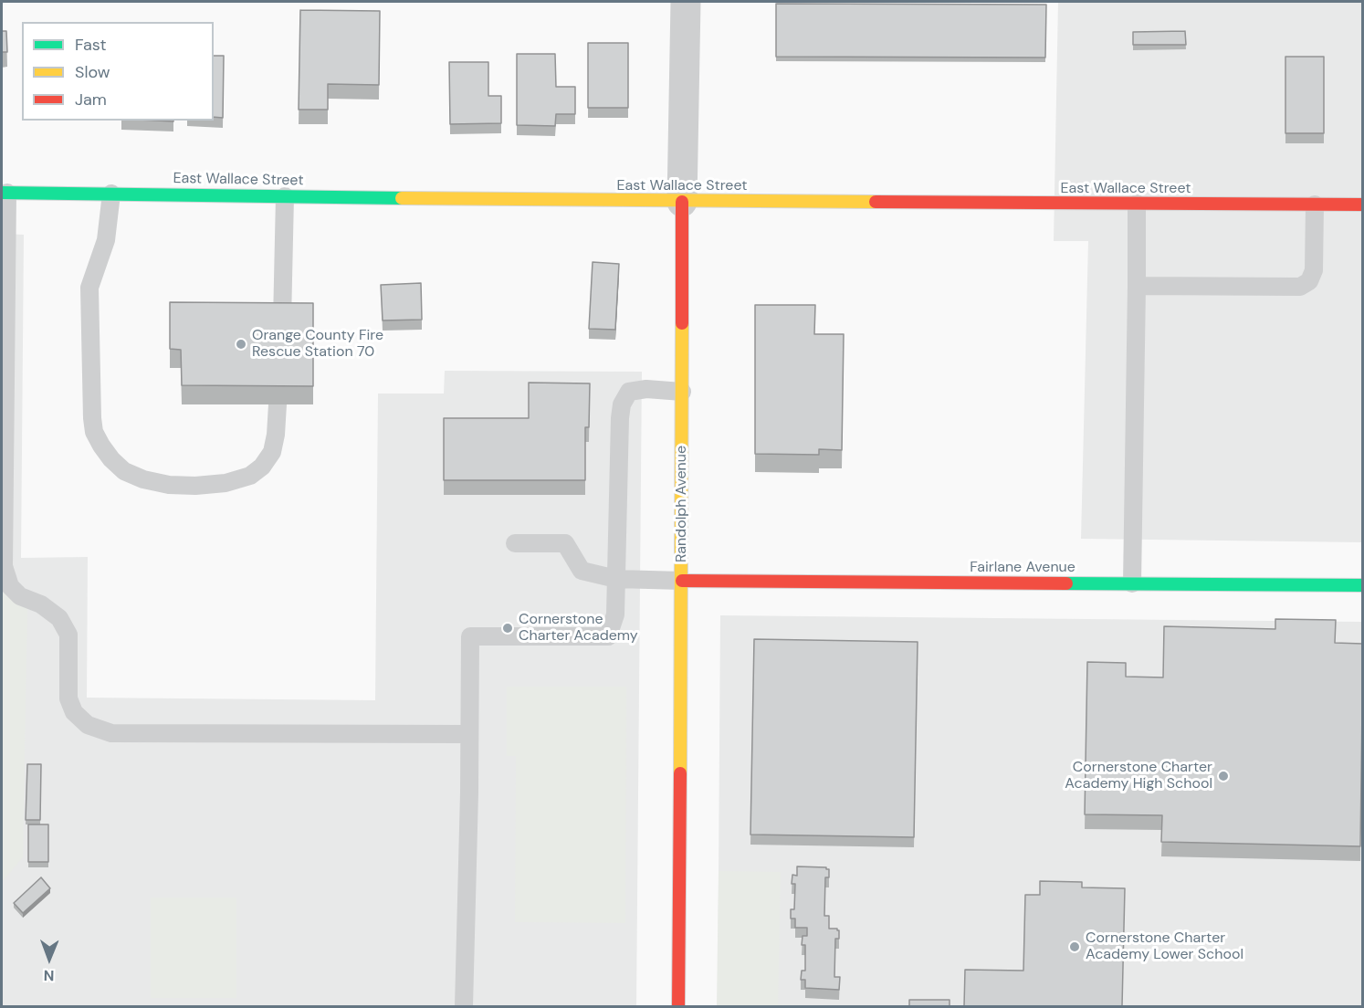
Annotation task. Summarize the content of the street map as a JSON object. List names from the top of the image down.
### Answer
{
  "streets": {
    "street": ["East Wallace Street", "Randolph Avenue", "Fairlane Avenue"]
  },
  "crossings": [
    ["East Wallace Street", "Randolph Avenue"],
    ["Randolph Avenue", "Fairlane Avenue"]
  ],
  "places": [
    "Orange County Fire Rescue Station 70",
    "Cornerstone Charter Academy",
    "Cornerstone Charter Academy High School",
    "Cornerstone Charter Academy Lower School"
  ],
  "legend": ["Fast", "Slow", "Jam"],
  "north": "bottom"
}
